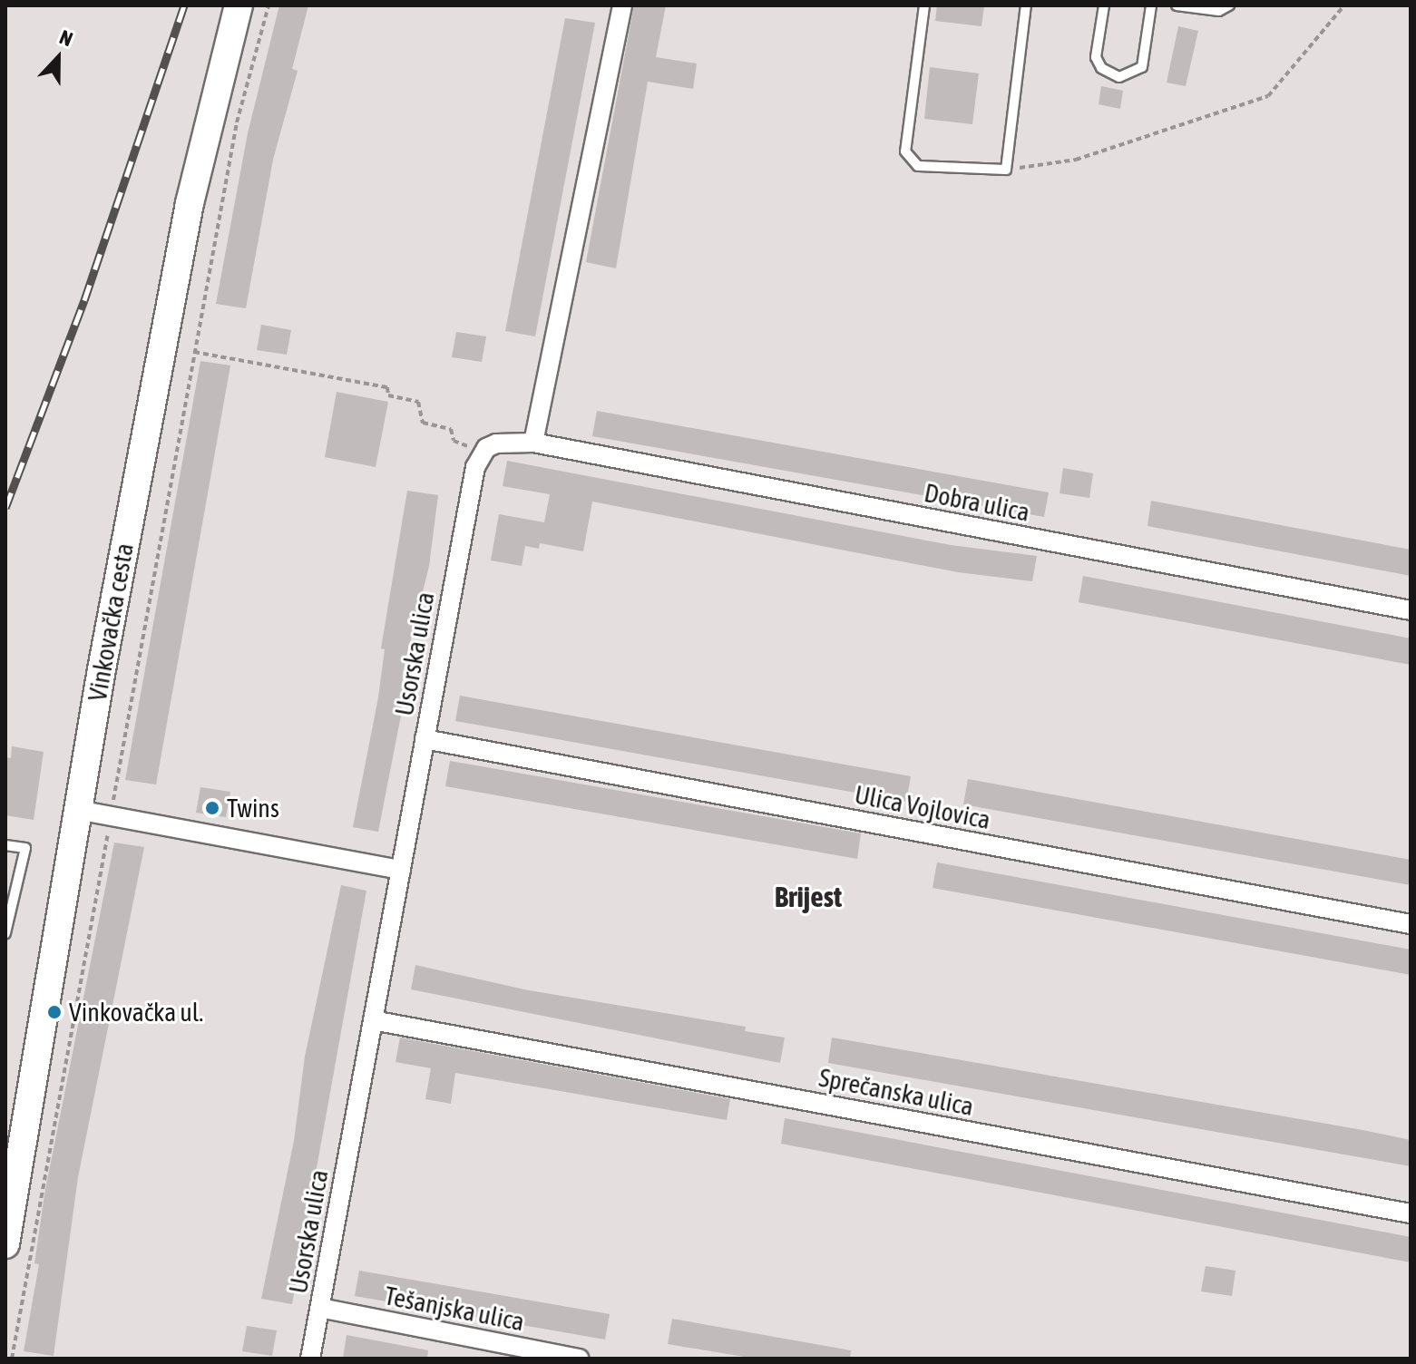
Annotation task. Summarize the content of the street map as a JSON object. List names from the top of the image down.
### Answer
{
  "streets": {
    "main road": ["Vinkovačka cesta"],
    "street": [
      "Dobra ulica",
      "Usorska ulica",
      "Ulica Vojlovica",
      "Sprečanska ulica",
      "Tešanjska ulica"
    ]
  },
  "crossings": [
    ["Usorska ulica", "Ulica Vojlovica"],
    ["Usorska ulica", "Sprečanska ulica"],
    ["Usorska ulica", "Tešanjska ulica"]
  ],
  "districts": ["Brijest"],
  "places": ["Twins", "Vinkovačka ul."],
  "north": "top"
}
